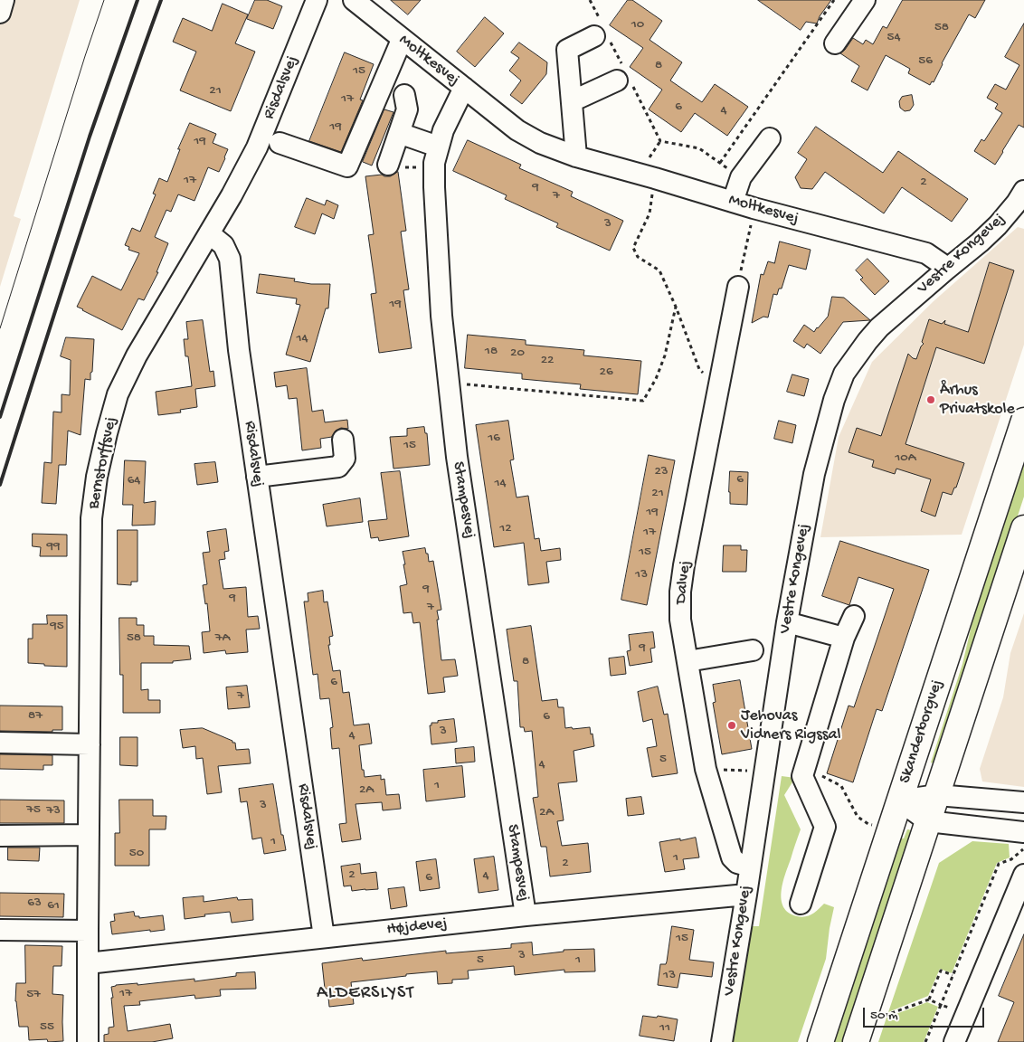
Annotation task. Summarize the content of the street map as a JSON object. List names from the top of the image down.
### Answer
{
  "streets": {
    "main road": ["Skanderborgvej"],
    "street": [
      "Moltkesvej",
      "Risdalsvej",
      "Vestre Kongevej",
      "Bernstorffsvej",
      "Stampesvej",
      "Dalvej",
      "Højdevej"
    ]
  },
  "crossings": [
    ["Moltkesvej", "Vestre Kongevej"],
    ["Moltkesvej", "Stampesvej"],
    ["Risdalsvej", "Bernstorffsvej"],
    ["Risdalsvej", "Højdevej"],
    ["Vestre Kongevej", "Dalvej"],
    ["Vestre Kongevej", "Højdevej"],
    ["Bernstorffsvej", "Højdevej"],
    ["Stampesvej", "Højdevej"]
  ],
  "districts": ["ALDERSLYST"],
  "places": ["Århus Privatskole", "Jehovas Vidners Rigssal"],
  "house_numbers": [
    "10",
    "58",
    "54",
    "56",
    "8",
    "15",
    "21",
    "17",
    "6",
    "4",
    "19",
    "19",
    "17",
    "2",
    "9",
    "7",
    "3",
    "19",
    "14",
    "18",
    "20",
    "22",
    "26",
    "16",
    "15",
    "10A",
    "23",
    "6",
    "64",
    "14",
    "21",
    "19",
    "12",
    "17",
    "99",
    "15",
    "13",
    "9",
    "9",
    "7",
    "95",
    "58",
    "7A",
    "9",
    "8",
    "6",
    "7",
    "87",
    "6",
    "3",
    "4",
    "5",
    "4",
    "1",
    "2A",
    "3",
    "75",
    "73",
    "2A",
    "1",
    "50",
    "1",
    "2",
    "2",
    "4",
    "6",
    "63",
    "61",
    "15",
    "3",
    "5",
    "1",
    "13",
    "17",
    "57",
    "55",
    "11"
  ],
  "scale_bar": "50 m"
}
